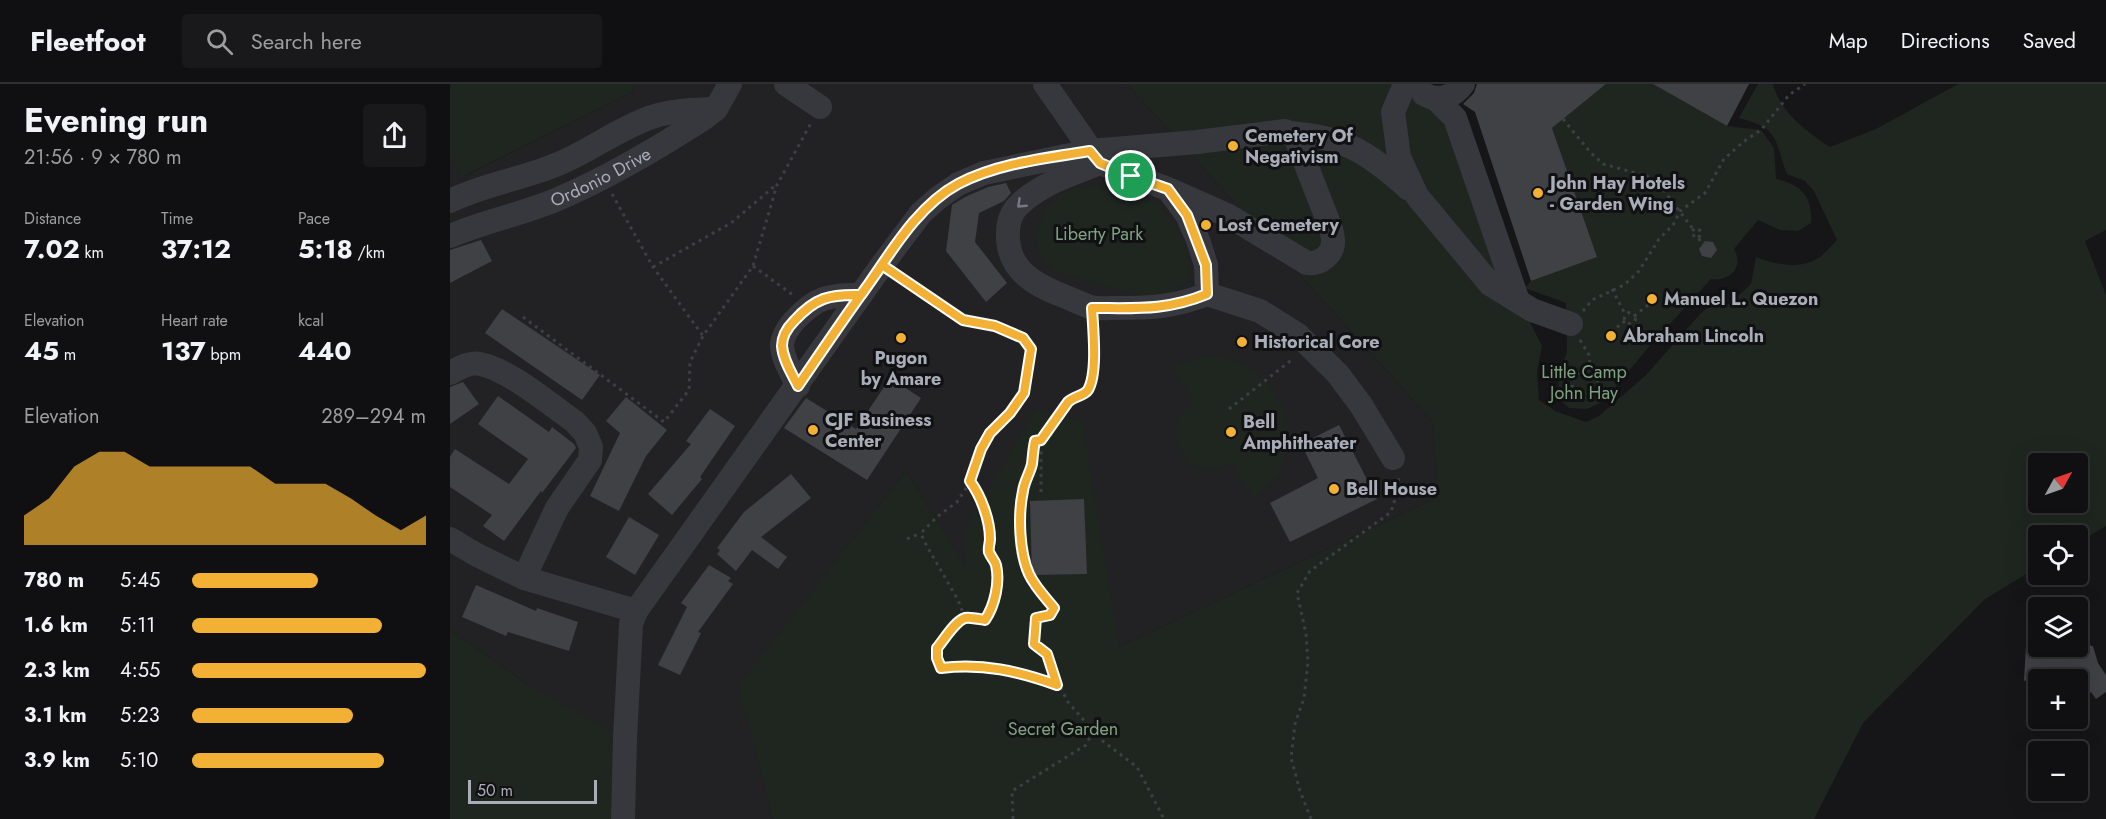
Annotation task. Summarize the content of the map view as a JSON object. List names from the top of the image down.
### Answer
{
  "streets": {
    "street": ["Ordonio Drive"]
  },
  "parks": ["Liberty Park", "Little Camp John Hay", "Secret Garden"],
  "places": [
    "Cemetery Of Negativism",
    "John Hay Hotels - Garden Wing",
    "Lost Cemetery",
    "Manuel L. Quezon",
    "Abraham Lincoln",
    "Pugon by Amare",
    "Historical Core",
    "CJF Business Center",
    "Bell Amphitheater",
    "Bell House"
  ],
  "scale_bar": "50 m",
  "north": "top right",
  "page": {
    "header": "Fleetfoot",
    "search": "Search here",
    "nav": ["Map", "Directions", "Saved"],
    "heading": ["Evening run", "21:56 · 9 × 780 m"],
    "stats": [
      ["Distance", "7.02 km"],
      ["Time", "37:12"],
      ["Pace", "5:18 /km"],
      ["Elevation", "45 m"],
      ["Heart rate", "137 bpm"],
      ["kcal", "440"]
    ],
    "chart": ["Elevation", "289–294 m"],
    "map_buttons": ["+", "−"],
    "list": [
      {
        "name": "780 m",
        "note": "5:45"
      },
      {
        "name": "1.6 km",
        "note": "5:11"
      },
      {
        "name": "2.3 km",
        "note": "4:55"
      },
      {
        "name": "3.1 km",
        "note": "5:23"
      },
      {
        "name": "3.9 km",
        "note": "5:10"
      }
    ],
    "scale": "50 m"
  }
}
